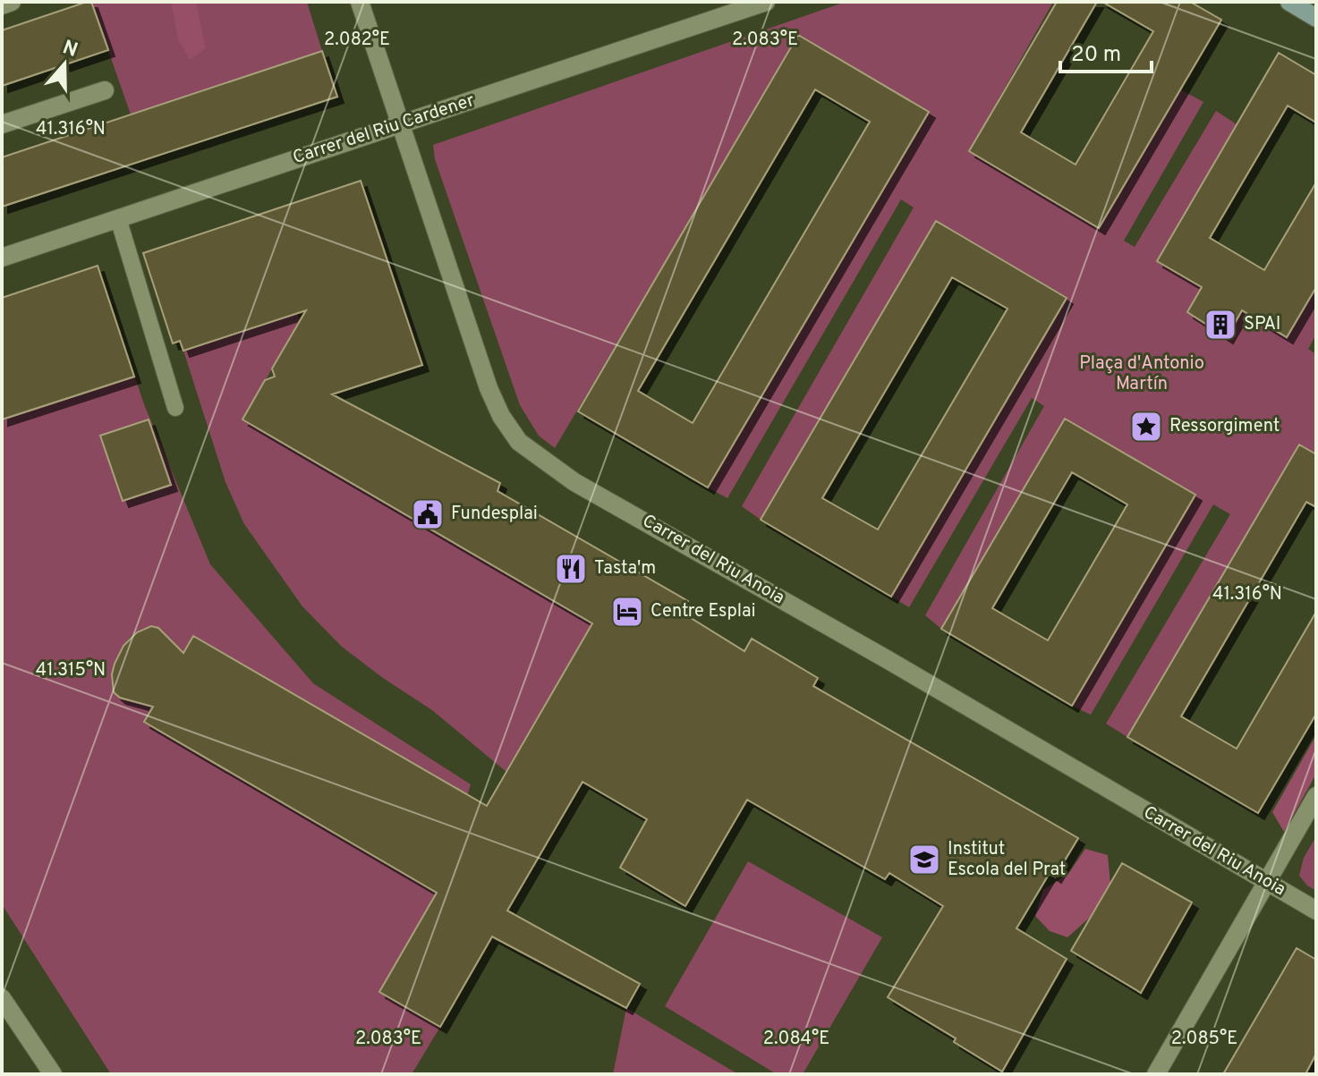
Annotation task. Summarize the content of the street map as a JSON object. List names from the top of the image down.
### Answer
{
  "streets": {
    "street": ["Carrer del Riu Cardener", "Carrer del Riu Anoia"]
  },
  "crossings": [
    ["Carrer del Riu Cardener", "Carrer del Riu Anoia"]
  ],
  "parks": ["Plaça d'Antonio Martín"],
  "places": {
    "building": ["SPAI"],
    "place": ["Ressorgiment"],
    "public building": ["Fundesplai"],
    "restaurant": ["Tasta'm"],
    "hotel": ["Centre Esplai"],
    "school or university": ["Institut Escola del Prat"]
  },
  "scale_bar": "20 m",
  "north": "top",
  "coordinates": [
    "2.083°E",
    "2.082°E",
    "41.316°N",
    "41.315°N",
    "2.084°E",
    "2.085°E"
  ]
}
